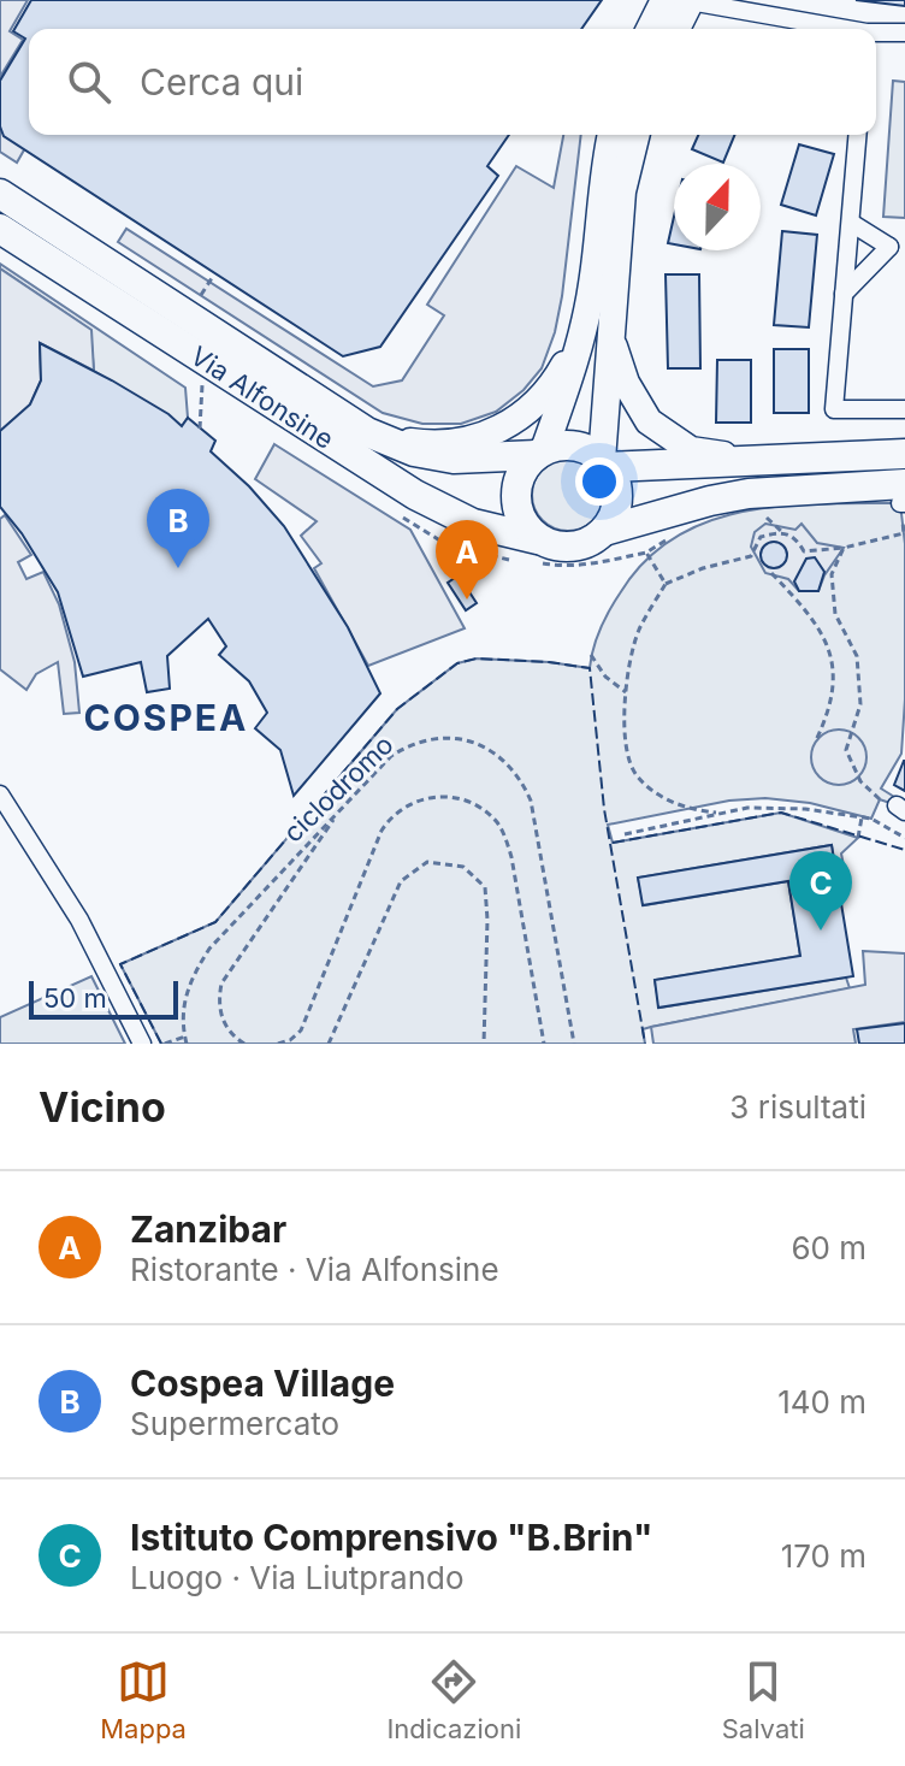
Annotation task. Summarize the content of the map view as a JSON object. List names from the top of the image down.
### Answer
{
  "streets": {
    "main road": ["Via Alfonsine"],
    "path": ["ciclodromo"]
  },
  "districts": ["COSPEA"],
  "scale_bar": "50 m",
  "north": "top",
  "page": {
    "search": "Cerca qui",
    "pins": ["B", "A", "C"],
    "scale": "50 m",
    "heading": ["Vicino", "3 risultati"],
    "list": [
      {
        "mark": "A",
        "name": "Zanzibar",
        "note": "Ristorante · Via Alfonsine",
        "value": "60 m"
      },
      {
        "mark": "B",
        "name": "Cospea Village",
        "note": "Supermercato",
        "value": "140 m"
      },
      {
        "mark": "C",
        "name": "Istituto Comprensivo \"B.Brin\"",
        "note": "Luogo · Via Liutprando",
        "value": "170 m"
      }
    ],
    "nav": ["Mappa", "Indicazioni", "Salvati"]
  }
}
